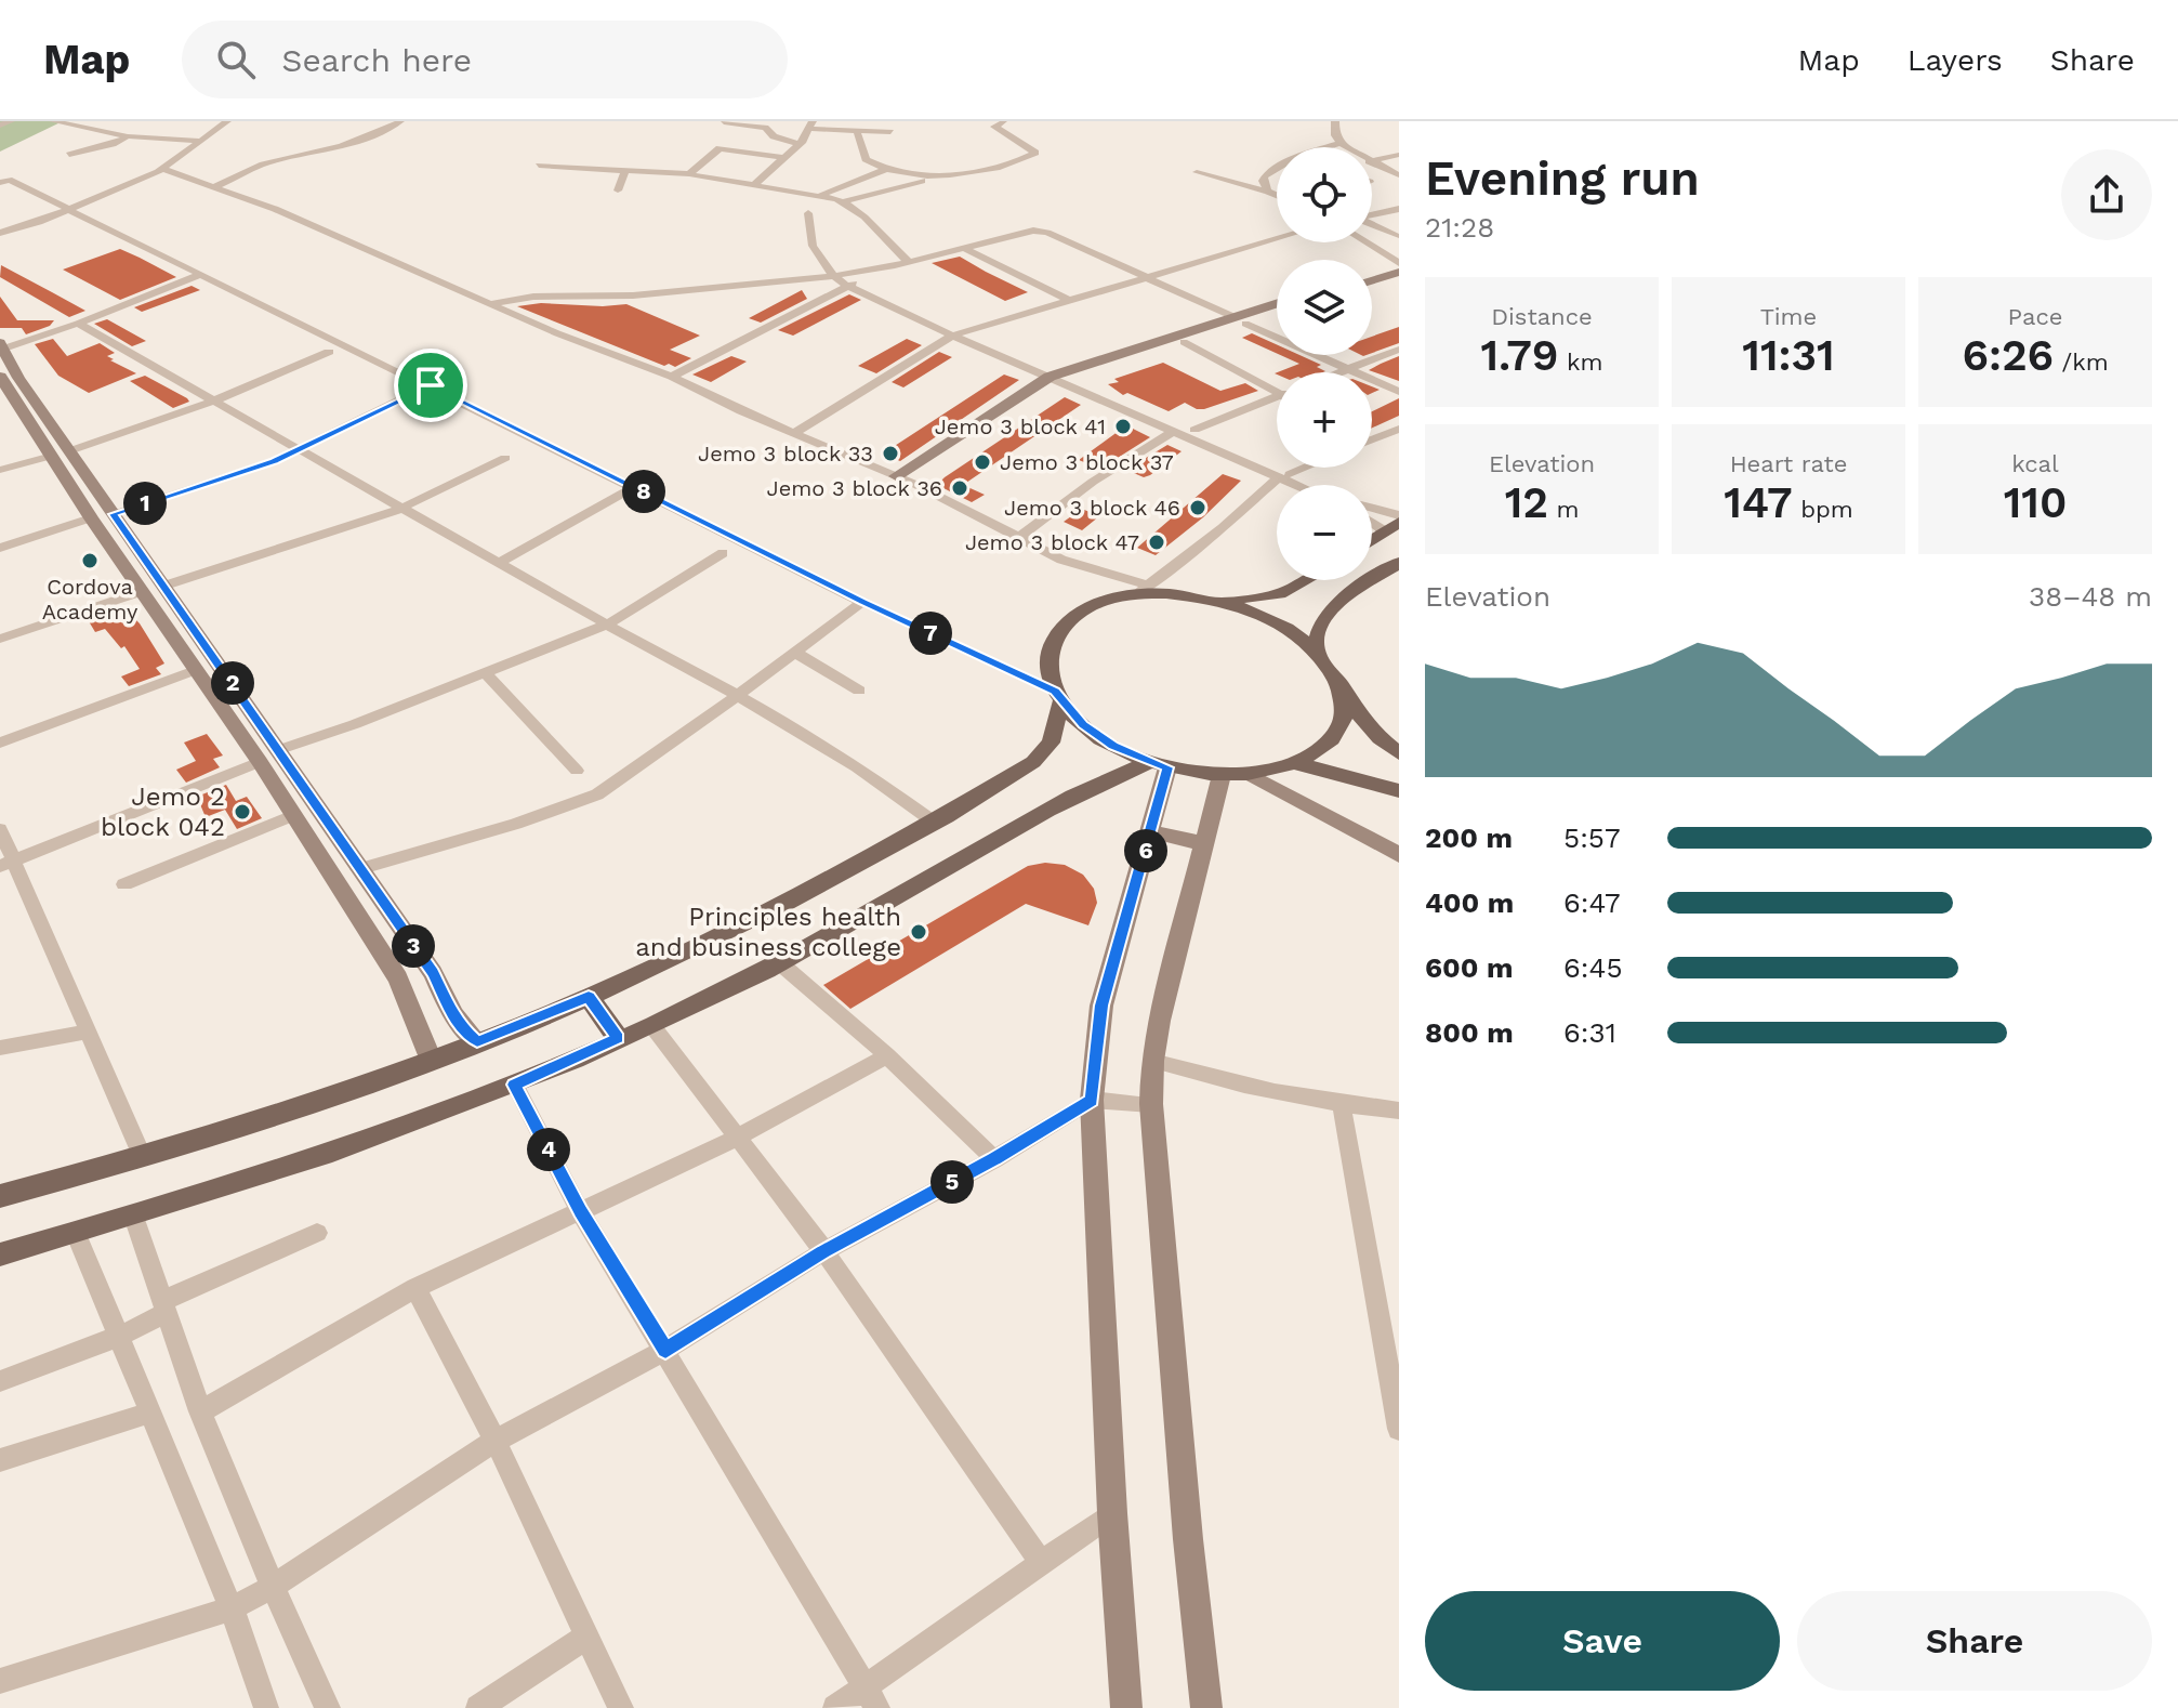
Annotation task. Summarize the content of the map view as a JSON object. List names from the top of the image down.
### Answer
{
  "places": [
    "Jemo 3 block 41",
    "Jemo 3 block 33",
    "Jemo 3 block 37",
    "Jemo 3 block 36",
    "Jemo 3 block 46",
    "Jemo 3 block 47",
    "Cordova Academy",
    "Jemo 2 block 042",
    "Principles health and business college"
  ],
  "page": {
    "header": "Map",
    "search": "Search here",
    "nav": ["Map", "Layers", "Share"],
    "heading": ["Evening run", "21:28"],
    "map_buttons": ["+", "−"],
    "stats": [
      ["Distance", "1.79 km"],
      ["Time", "11:31"],
      ["Pace", "6:26 /km"],
      ["Elevation", "12 m"],
      ["Heart rate", "147 bpm"],
      ["kcal", "110"]
    ],
    "pins": [
      "8",
      "1",
      "7",
      "2",
      "6",
      "3",
      "4",
      "5"
    ],
    "chart": ["Elevation", "38–48 m"],
    "list": [
      {
        "name": "200 m",
        "note": "5:57"
      },
      {
        "name": "400 m",
        "note": "6:47"
      },
      {
        "name": "600 m",
        "note": "6:45"
      },
      {
        "name": "800 m",
        "note": "6:31"
      }
    ],
    "buttons": ["Save", "Share"]
  }
}
